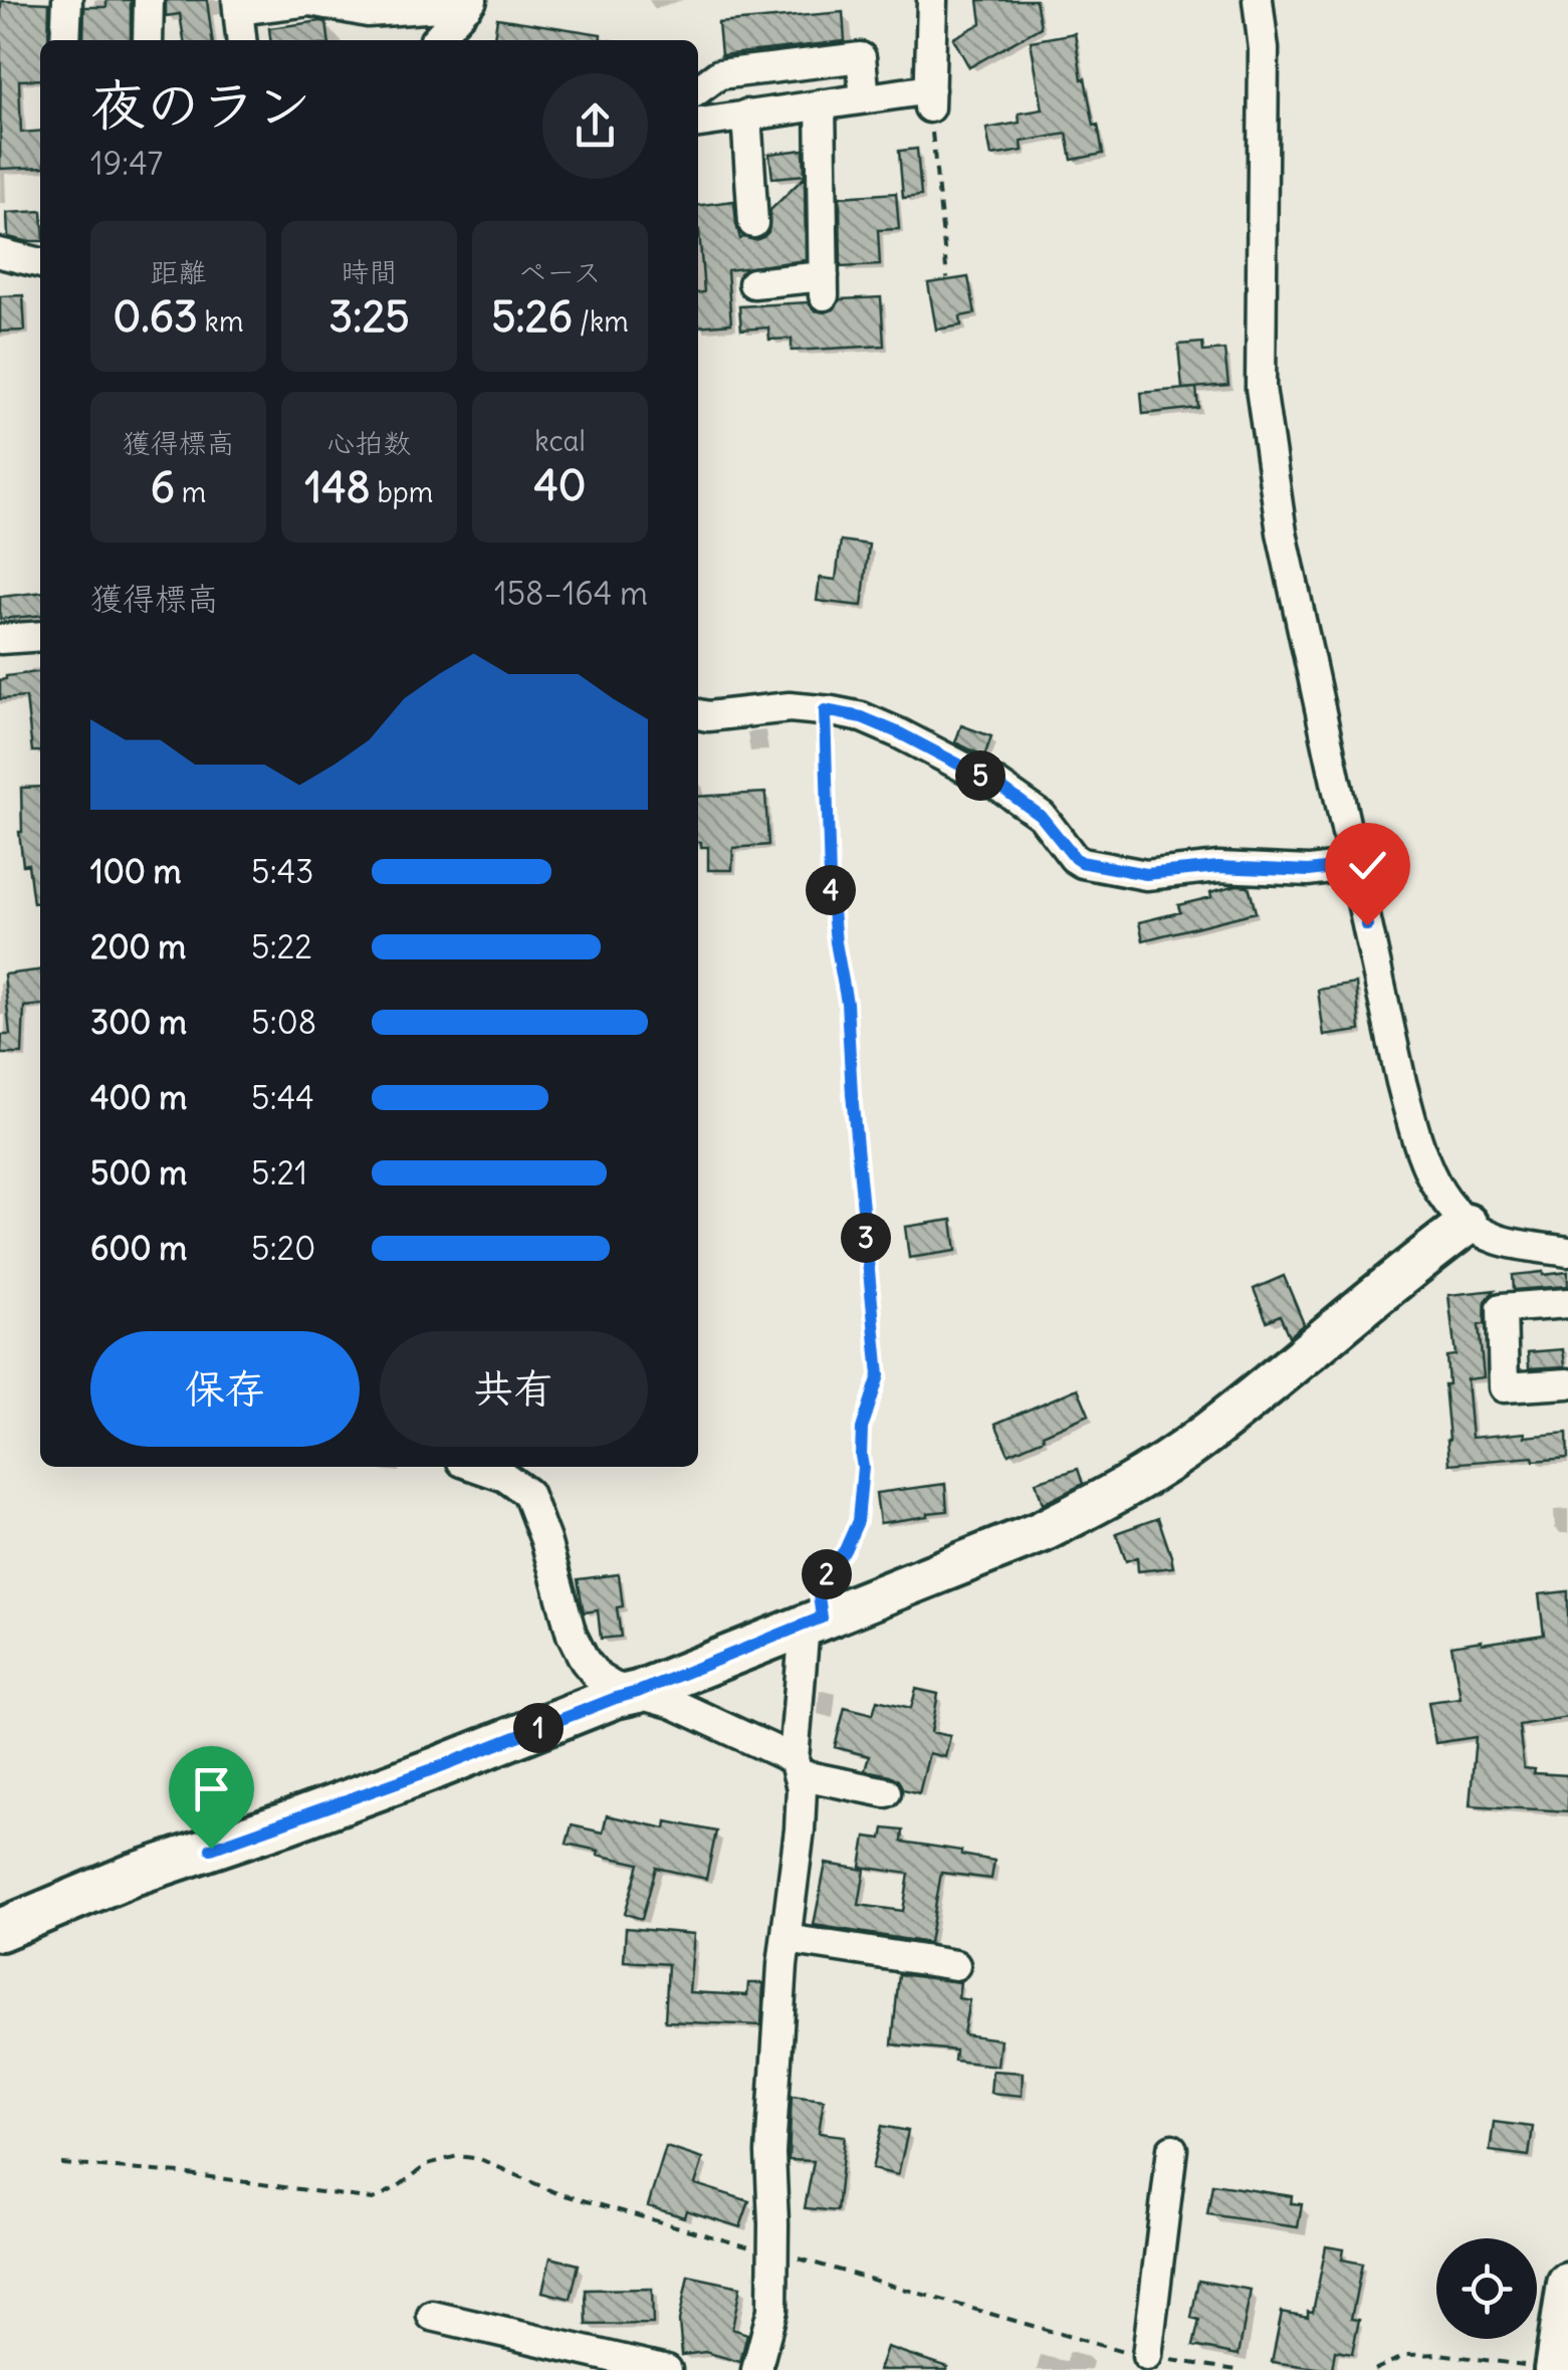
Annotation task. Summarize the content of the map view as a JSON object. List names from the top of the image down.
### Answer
{
  "page": {
    "heading": ["夜のラン", "19:47"],
    "stats": [
      ["距離", "0.63 km"],
      ["時間", "3:25"],
      ["ペース", "5:26 /km"],
      ["獲得標高", "6 m"],
      ["心拍数", "148 bpm"],
      ["kcal", "40"]
    ],
    "chart": ["獲得標高", "158–164 m"],
    "pins": [
      "5",
      "4",
      "3",
      "2",
      "1"
    ],
    "list": [
      {
        "name": "100 m",
        "note": "5:43"
      },
      {
        "name": "200 m",
        "note": "5:22"
      },
      {
        "name": "300 m",
        "note": "5:08"
      },
      {
        "name": "400 m",
        "note": "5:44"
      },
      {
        "name": "500 m",
        "note": "5:21"
      },
      {
        "name": "600 m",
        "note": "5:20"
      }
    ],
    "buttons": ["保存", "共有"]
  }
}
